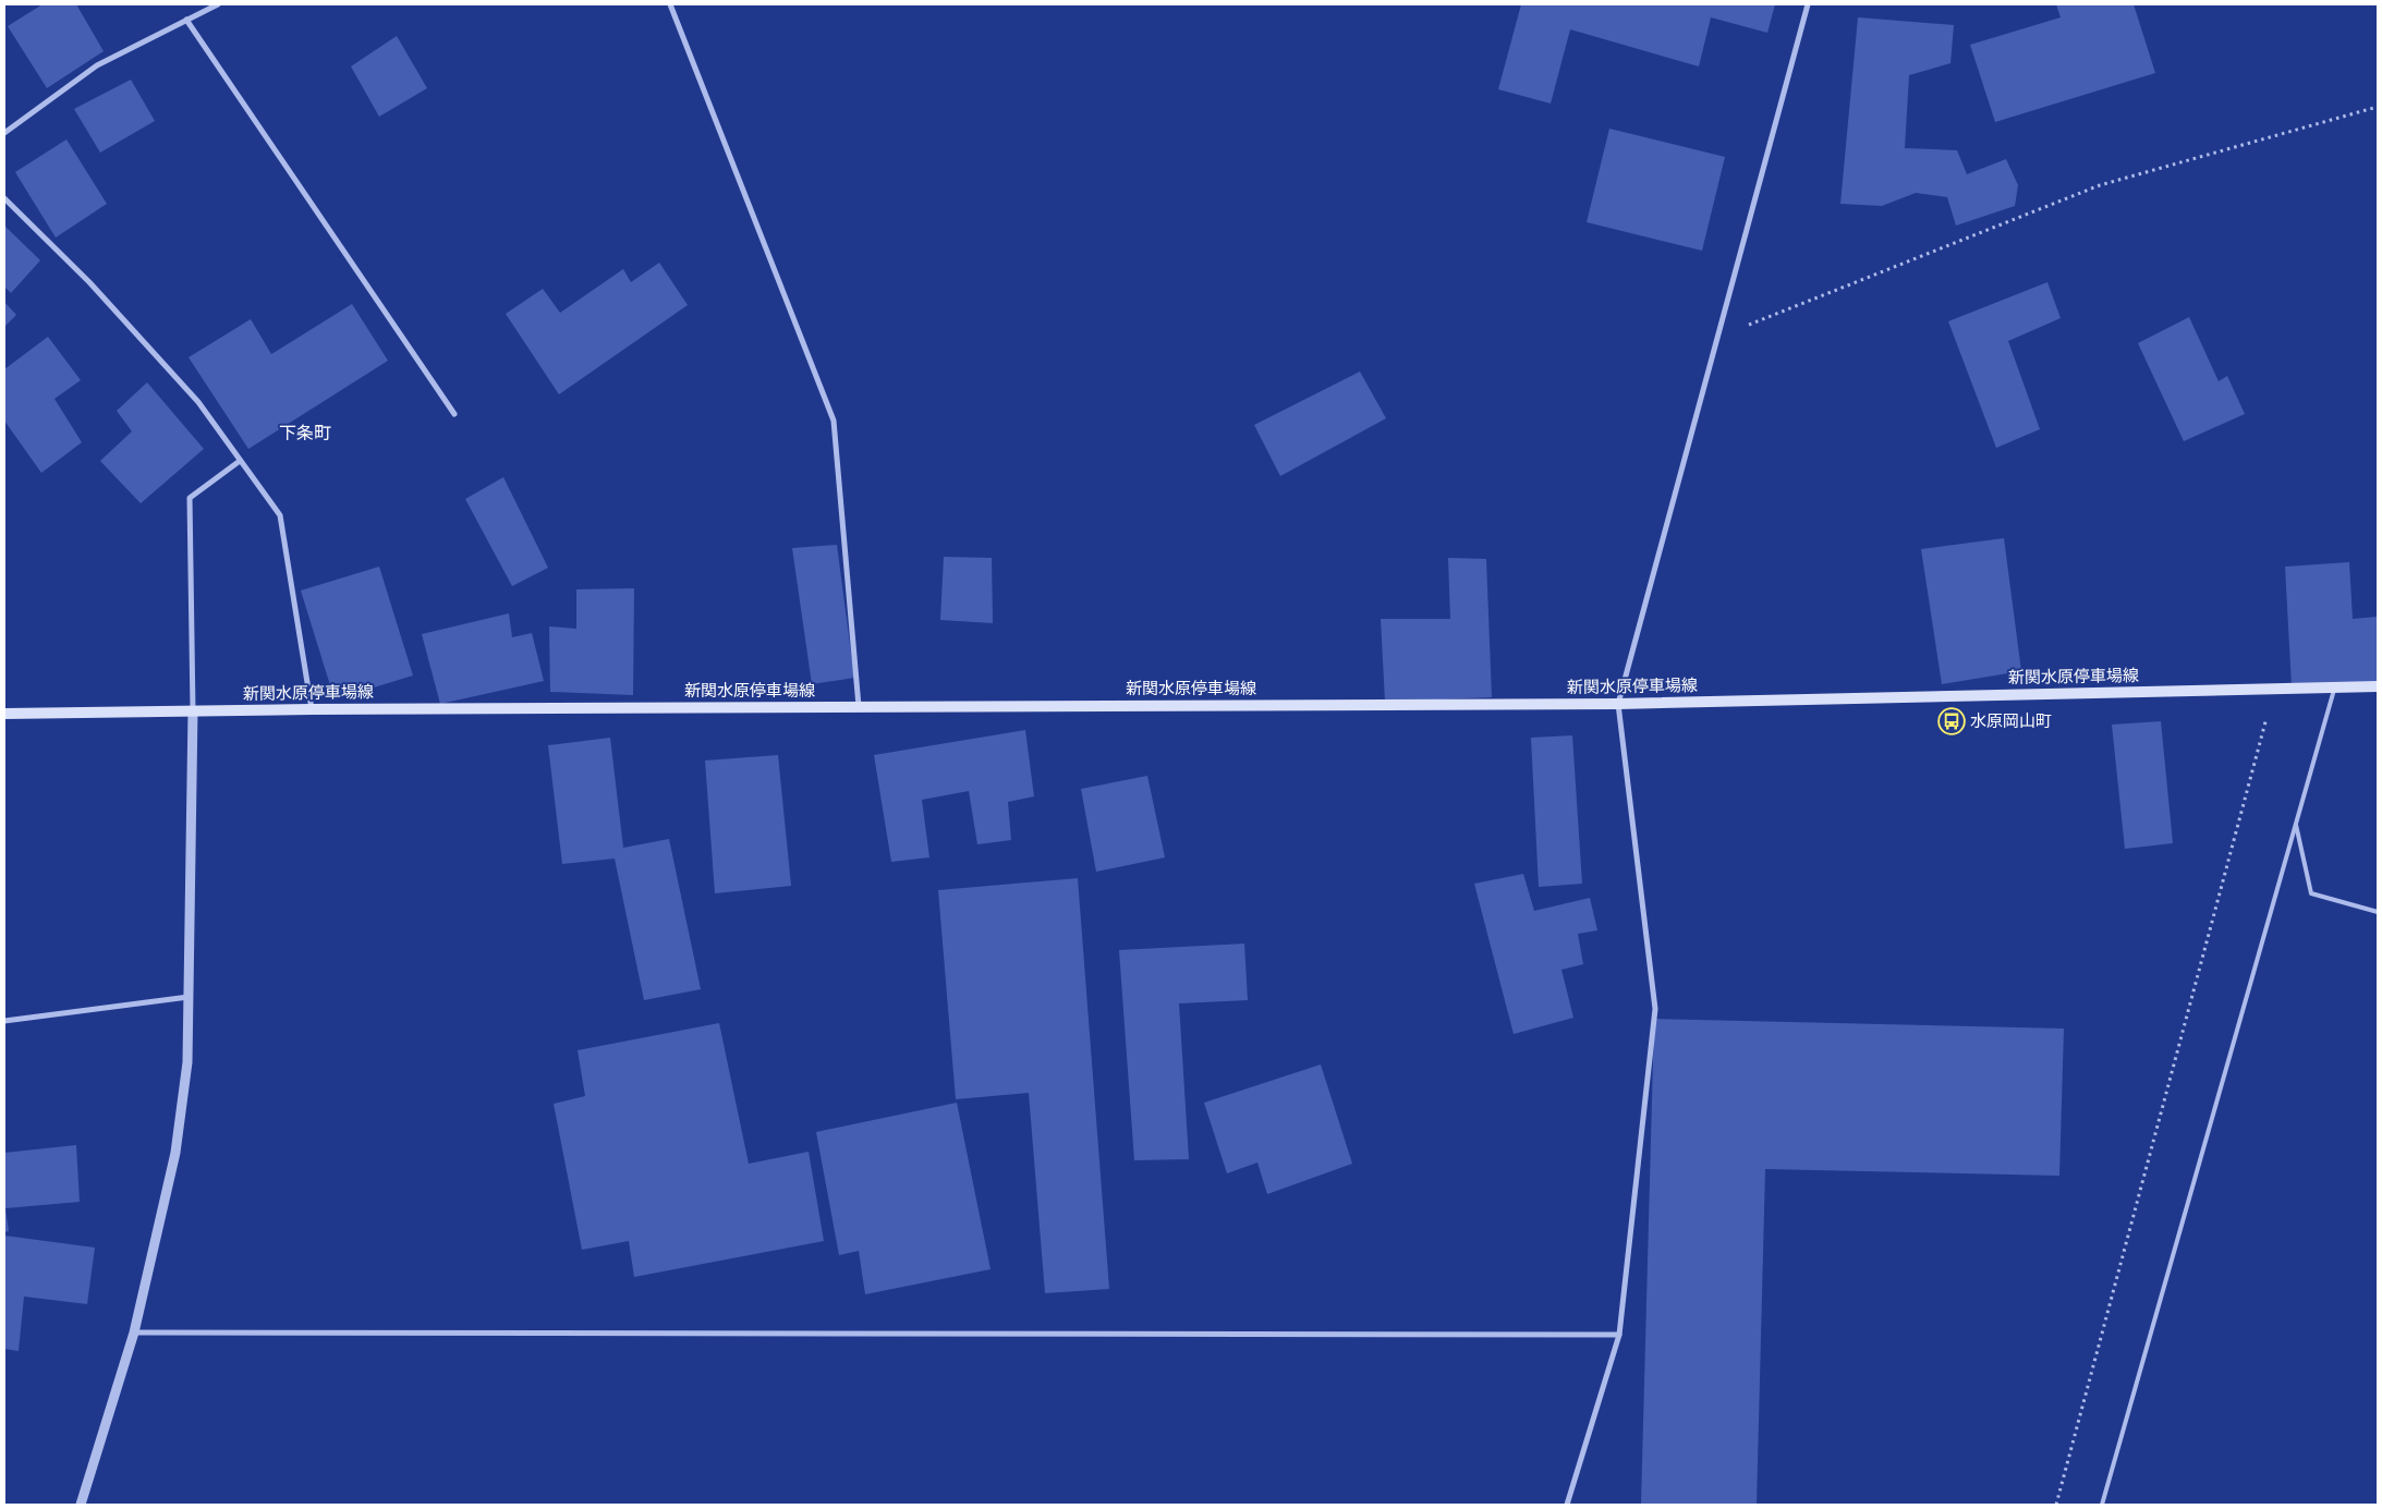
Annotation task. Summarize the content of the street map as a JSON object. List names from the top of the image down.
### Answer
{
  "streets": {
    "main road": ["新関水原停車場線"]
  },
  "districts": ["下条町"],
  "places": {
    "bus stop": ["水原岡山町"]
  }
}
